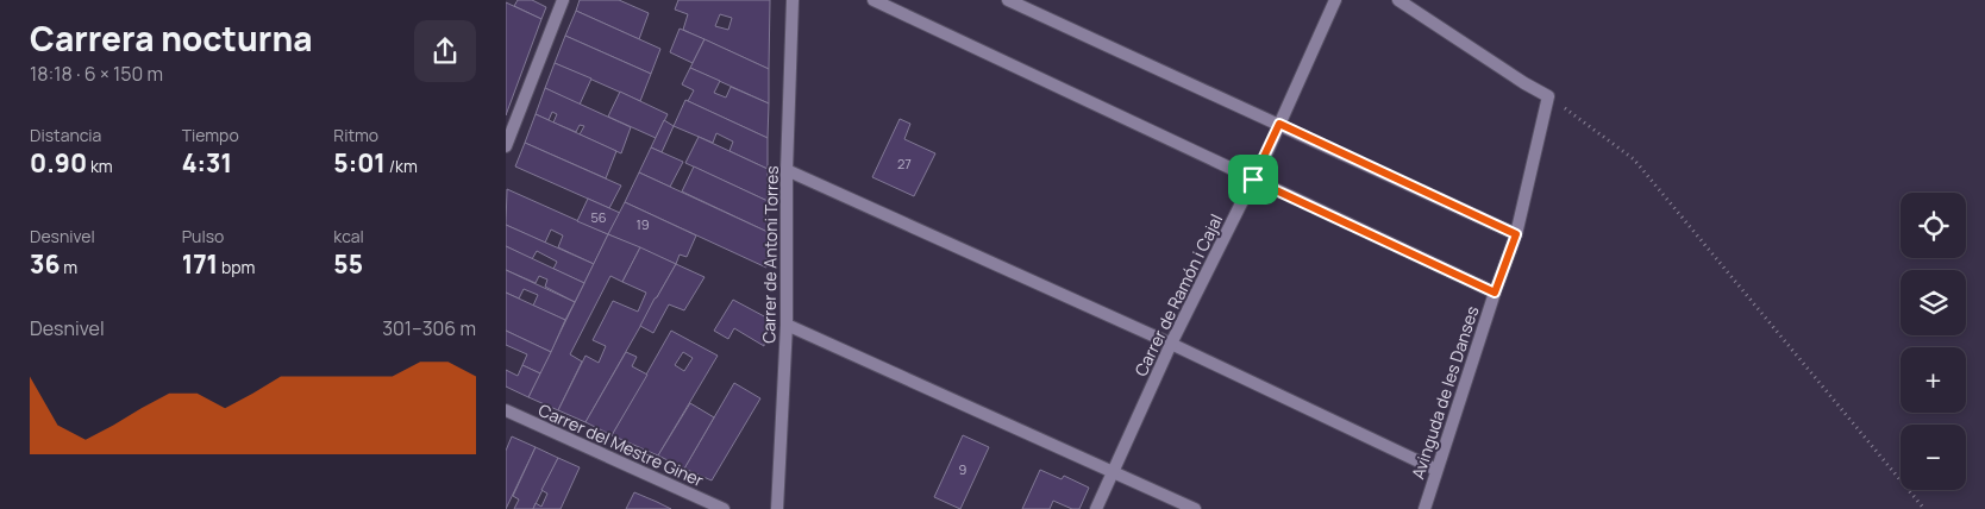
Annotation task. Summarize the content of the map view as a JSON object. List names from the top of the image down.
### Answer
{
  "streets": {
    "street": [
      "Carrer de Antoni Torres",
      "Carrer de Ramón i Cajal",
      "Avinguda de les Danses",
      "Carrer del Mestre Giner"
    ]
  },
  "house_numbers": [
    "27",
    "56",
    "19",
    "9"
  ],
  "page": {
    "heading": ["Carrera nocturna", "18:18 · 6 × 150 m"],
    "stats": [
      ["Distancia", "0.90 km"],
      ["Tiempo", "4:31"],
      ["Ritmo", "5:01 /km"],
      ["Desnivel", "36 m"],
      ["Pulso", "171 bpm"],
      ["kcal", "55"]
    ],
    "map_buttons": ["+", "−"],
    "chart": ["Desnivel", "301–306 m"]
  }
}
